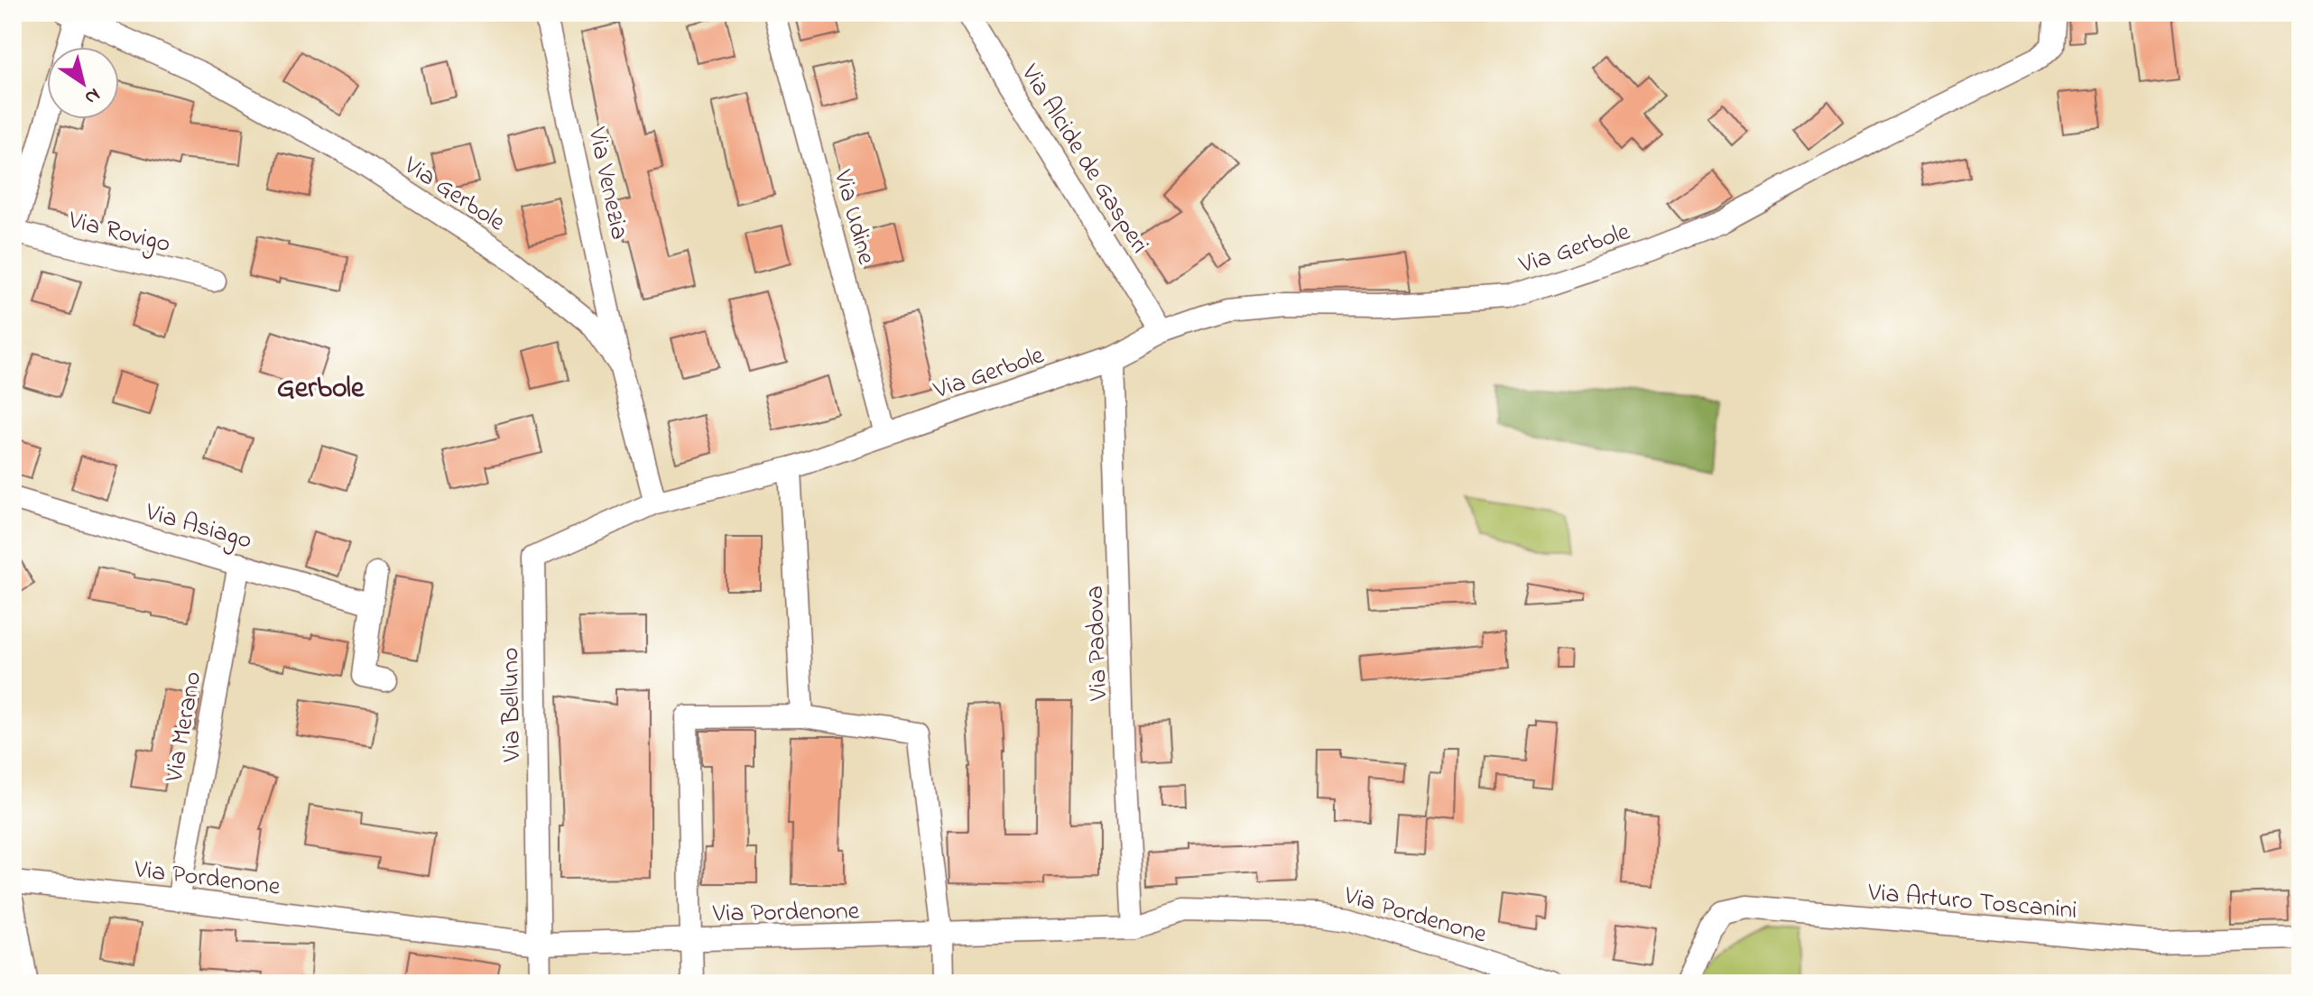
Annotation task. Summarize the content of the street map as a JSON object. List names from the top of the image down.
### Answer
{
  "streets": {
    "street": [
      "Via Alcide de Gasperi",
      "Via Venezia",
      "Via Gerbole",
      "Via Udine",
      "Via Rovigo",
      "Via Asiago",
      "Via Padova",
      "Via Belluno",
      "Via Merano",
      "Via Pordenone",
      "Via Arturo Toscanini"
    ]
  },
  "crossings": [
    ["Via Alcide de Gasperi", "Via Gerbole"],
    ["Via Venezia", "Via Gerbole"],
    ["Via Gerbole", "Via Udine"],
    ["Via Gerbole", "Via Padova"],
    ["Via Gerbole", "Via Belluno"],
    ["Via Asiago", "Via Merano"],
    ["Via Padova", "Via Pordenone"],
    ["Via Belluno", "Via Pordenone"],
    ["Via Merano", "Via Pordenone"]
  ],
  "districts": ["Gerbole"],
  "north": "bottom right"
}
